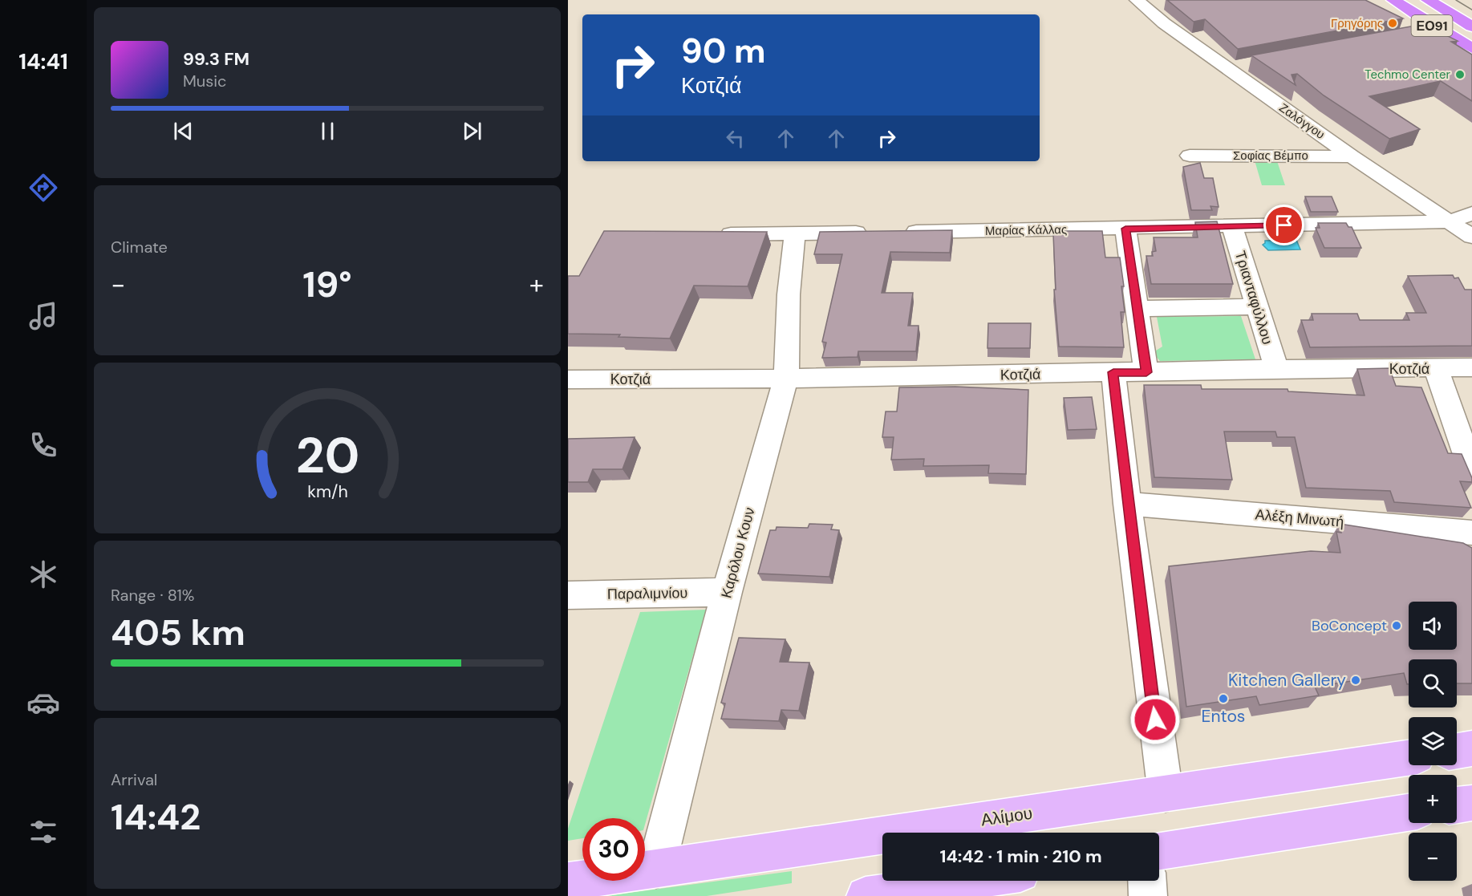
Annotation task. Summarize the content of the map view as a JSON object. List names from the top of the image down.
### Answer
{
  "streets": {
    "highway": ["ΕΟ91"],
    "main road": ["Αλίμου"],
    "street": [
      "Ζαλόγγου",
      "Σοφίας Βέμπο",
      "Μαρίας Κάλλας",
      "Τριανταφύλλου",
      "Κοτζιά",
      "Αλέξη Μινωτή",
      "Καρόλου Κουν",
      "Παραλιμνίου"
    ]
  },
  "crossings": [
    ["Ζαλόγγου", "Σοφίας Βέμπο"],
    ["Ζαλόγγου", "Μαρίας Κάλλας"],
    ["Μαρίας Κάλλας", "Τριανταφύλλου"],
    ["Τριανταφύλλου", "Κοτζιά"],
    ["Κοτζιά", "Καρόλου Κουν"],
    ["Καρόλου Κουν", "Παραλιμνίου"],
    ["Καρόλου Κουν", "Αλίμου"]
  ],
  "places": [
    "Γρηγόρης",
    "Techmo Center",
    "BoConcept",
    "Kitchen Gallery",
    "Entos"
  ],
  "page": {
    "tabs": "14:41",
    "turn": ["90 m", "Κοτζιά"],
    "song": ["99.3 FM", "Music"],
    "tile": [
      "Climate",
      ["Range · 81%", "405 km"],
      ["Arrival", "14:42"]
    ],
    "heat": ["−", "19°", "+"],
    "map_buttons": ["+", "−"],
    "limit": "30",
    "trip": "14:42 · 1 min · 210 m",
    "gauge": ["20", "km/h"]
  }
}
